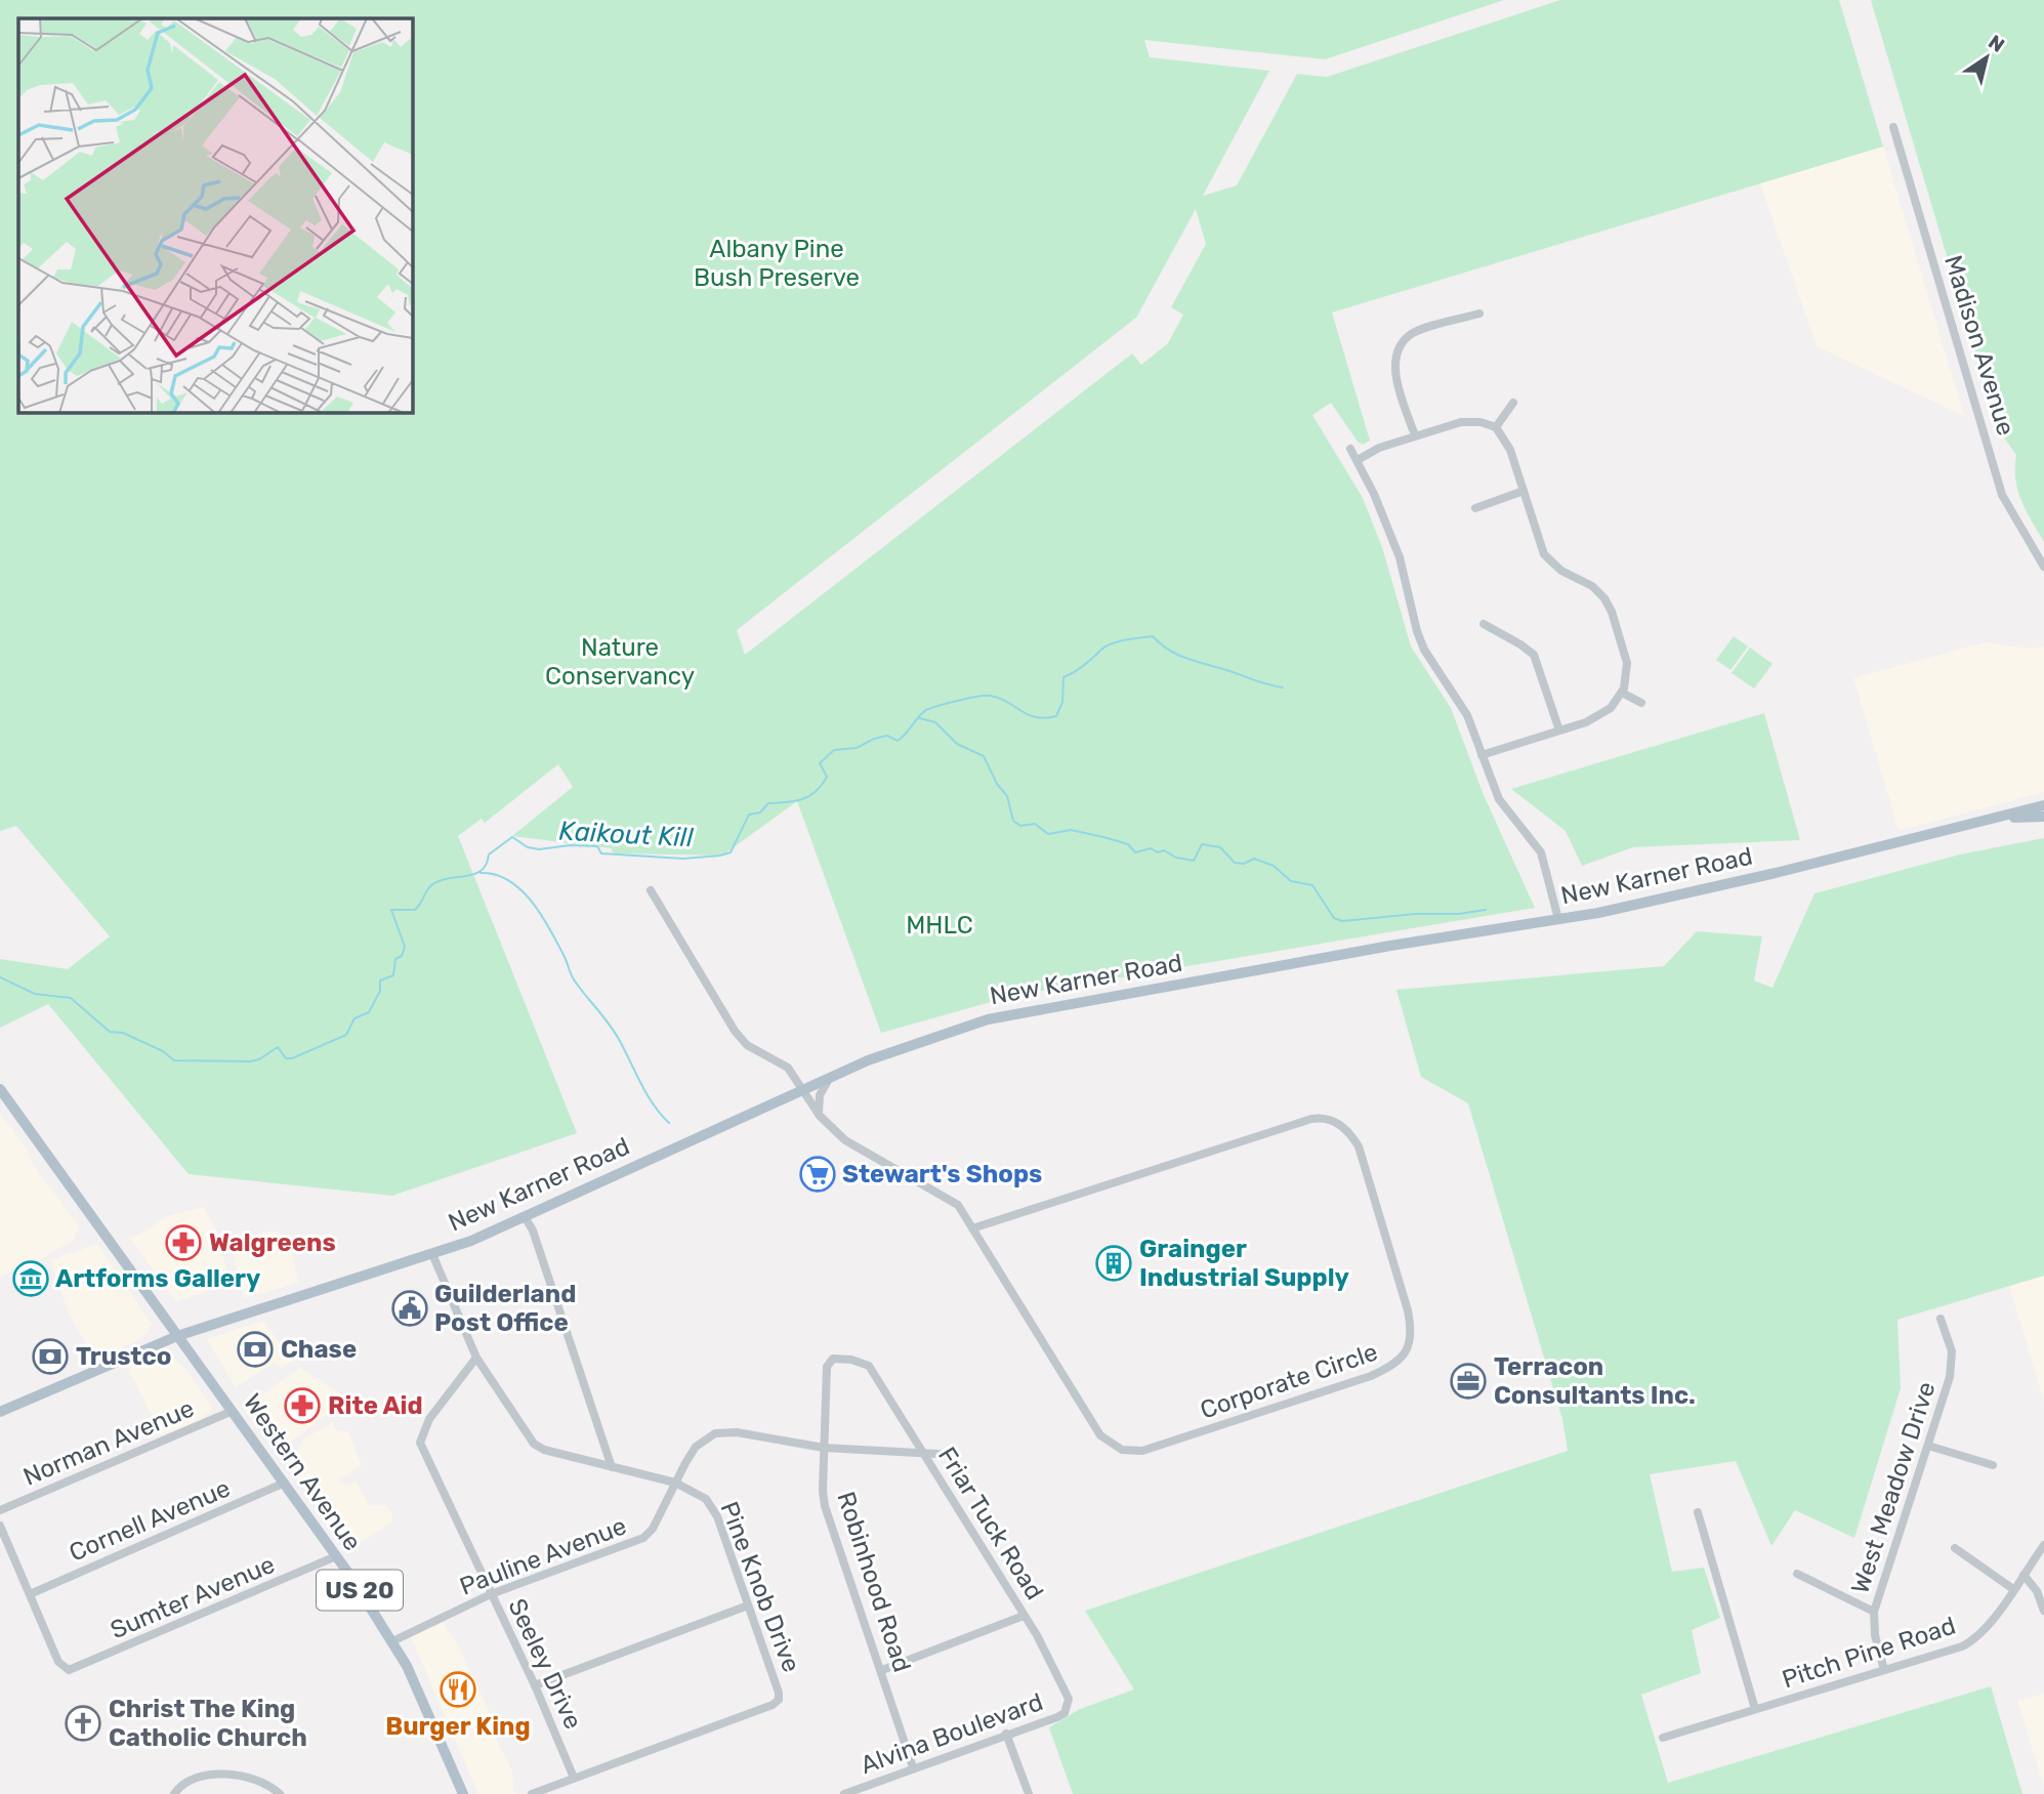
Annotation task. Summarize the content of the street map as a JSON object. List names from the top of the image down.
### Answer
{
  "streets": {
    "main road": ["New Karner Road", "Western Avenue", "US 20"],
    "street": [
      "Madison Avenue",
      "Corporate Circle",
      "Norman Avenue",
      "West Meadow Drive",
      "Cornell Avenue",
      "Friar Tuck Road",
      "Pauline Avenue",
      "Robinhood Road",
      "Pine Knob Drive",
      "Sumter Avenue",
      "Pitch Pine Road",
      "Seeley Drive",
      "Alvina Boulevard"
    ]
  },
  "crossings": [
    ["New Karner Road", "Corporate Circle"],
    ["New Karner Road", "Western Avenue"],
    ["New Karner Road", "Pine Knob Drive"],
    ["Norman Avenue", "Western Avenue"],
    ["Western Avenue", "Cornell Avenue"],
    ["Western Avenue", "Pauline Avenue"],
    ["Western Avenue", "Sumter Avenue"],
    ["West Meadow Drive", "Pitch Pine Road"],
    ["Cornell Avenue", "Sumter Avenue"],
    ["Friar Tuck Road", "Pauline Avenue"],
    ["Friar Tuck Road", "Robinhood Road"],
    ["Friar Tuck Road", "Alvina Boulevard"],
    ["Pauline Avenue", "Robinhood Road"],
    ["Pauline Avenue", "Pine Knob Drive"],
    ["Pauline Avenue", "Seeley Drive"],
    ["Robinhood Road", "Alvina Boulevard"],
    ["Pine Knob Drive", "Seeley Drive"]
  ],
  "water": ["Kaikout Kill"],
  "parks": ["Albany Pine Bush Preserve", "Nature Conservancy", "MHLC"],
  "places": {
    "supermarket": ["Stewart's Shops"],
    "pharmacy": ["Walgreens", "Rite Aid"],
    "building": ["Grainger Industrial Supply"],
    "museum": ["Artforms Gallery"],
    "public building": ["Guilderland Post Office"],
    "bank": ["Chase", "Trustco"],
    "office": ["Terracon Consultants Inc."],
    "restaurant": ["Burger King"],
    "church": ["Christ The King Catholic Church"]
  },
  "north": "top right"
}
